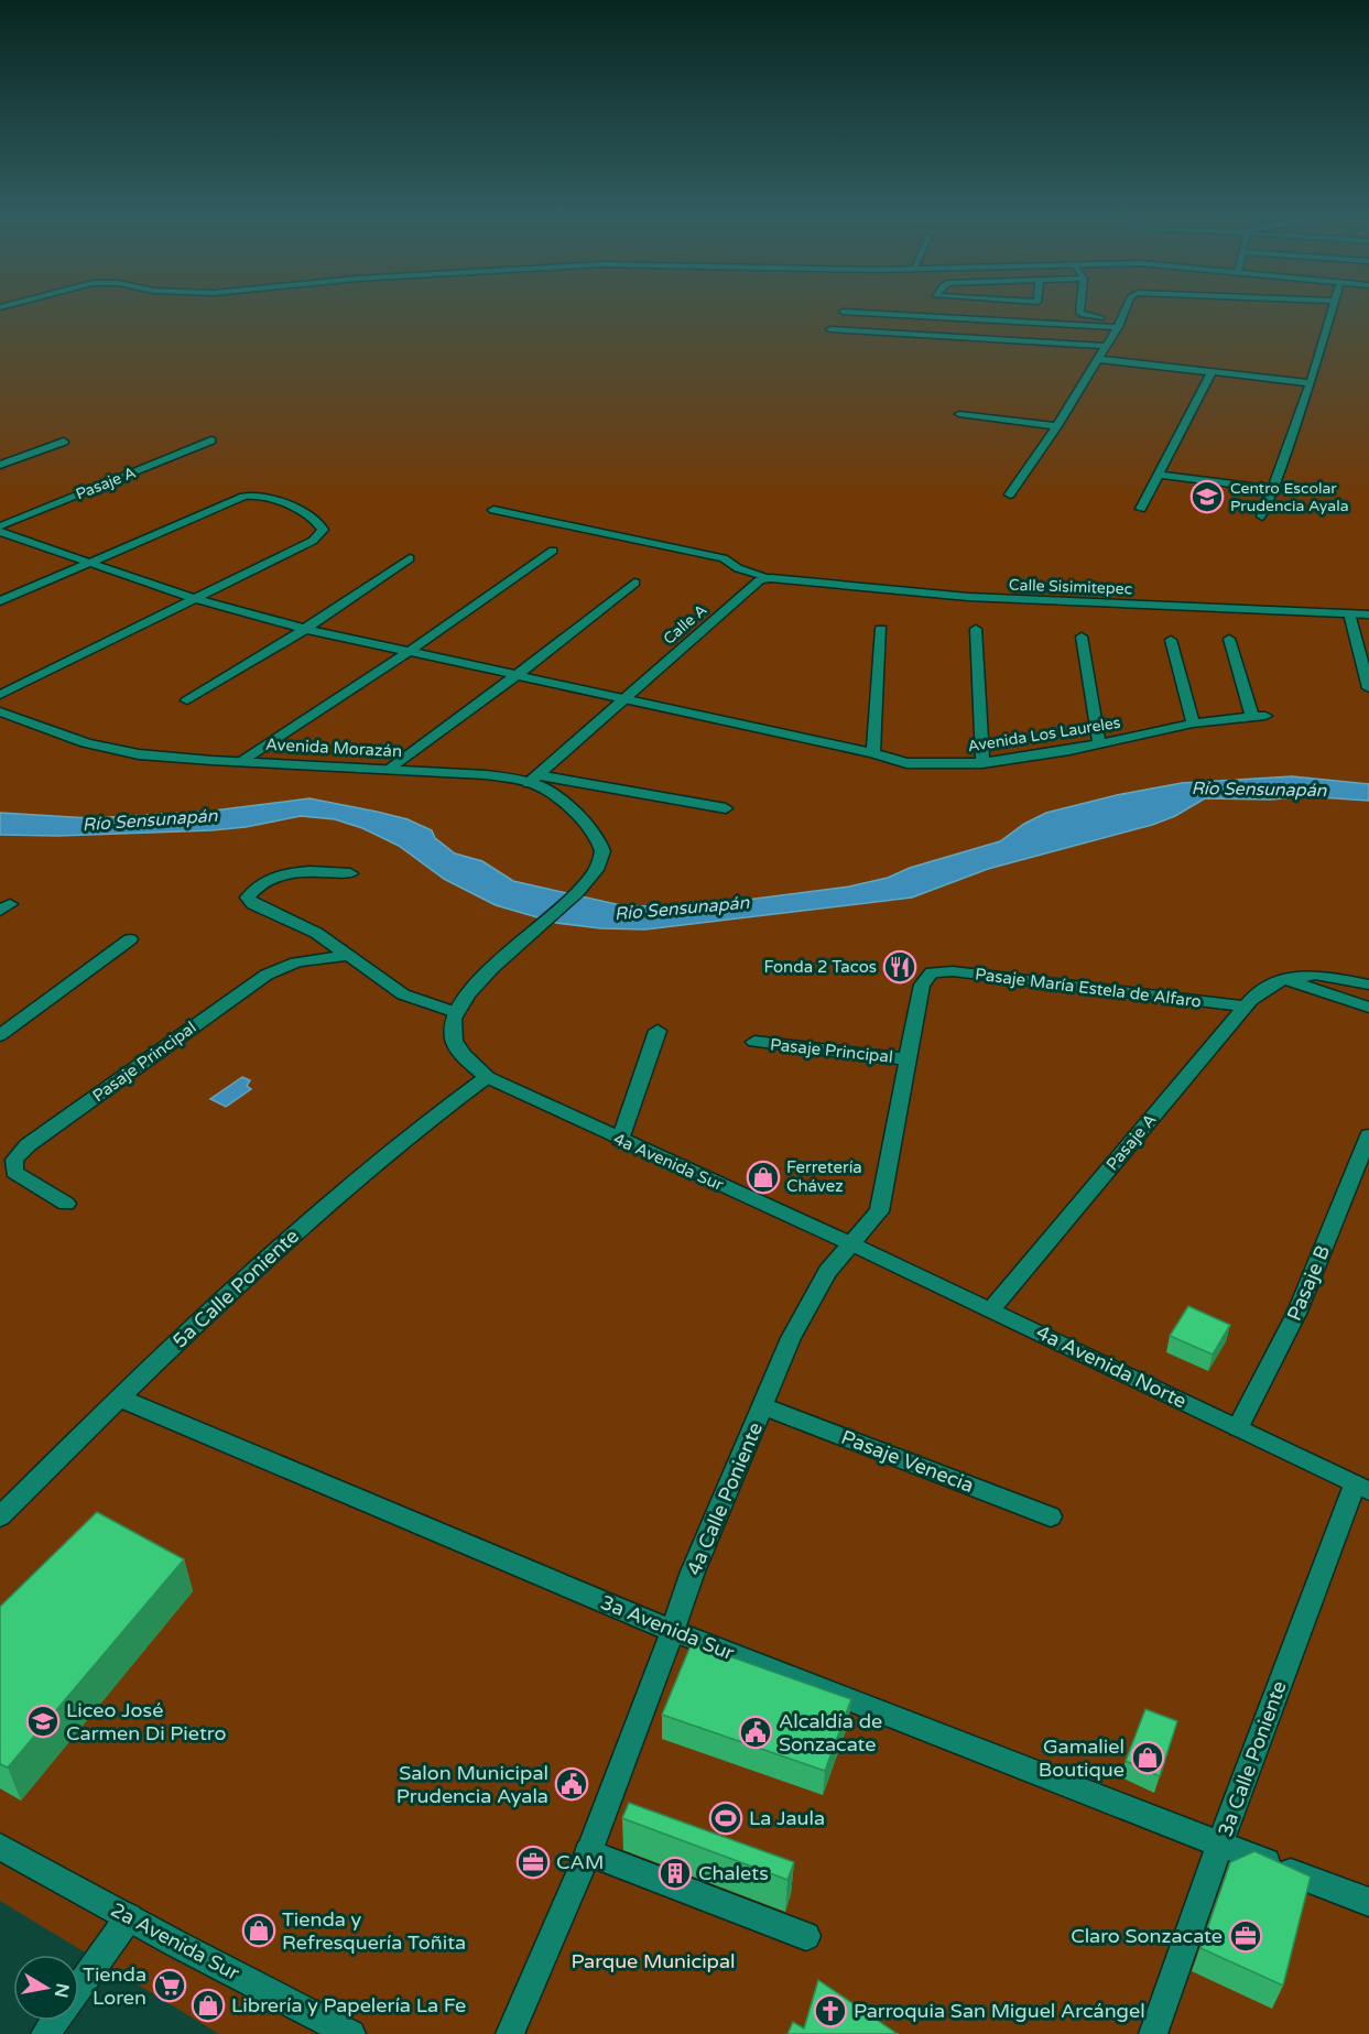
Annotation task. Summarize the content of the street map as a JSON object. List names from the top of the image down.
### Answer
{
  "streets": {
    "street": [
      "Pasaje A",
      "Calle Sisimitepec",
      "Calle A",
      "Avenida Los Laureles",
      "Avenida Morazán",
      "Pasaje María Estela de Alfaro",
      "Pasaje Principal",
      "4a Avenida Sur",
      "Pasaje B",
      "5a Calle Poniente",
      "4a Avenida Norte",
      "Pasaje Venecia",
      "4a Calle Poniente",
      "3a Avenida Sur",
      "3a Calle Poniente",
      "2a Avenida Sur"
    ]
  },
  "crossings": [
    ["Pasaje A", "Avenida Los Laureles"],
    ["Pasaje A", "Pasaje María Estela de Alfaro"],
    ["Pasaje A", "4a Avenida Norte"],
    ["Calle Sisimitepec", "Calle A"],
    ["Calle A", "Avenida Los Laureles"],
    ["Calle A", "Avenida Morazán"],
    ["Pasaje María Estela de Alfaro", "4a Calle Poniente"],
    ["Pasaje Principal", "4a Calle Poniente"],
    ["4a Avenida Sur", "5a Calle Poniente"],
    ["4a Avenida Sur", "4a Avenida Norte"],
    ["4a Avenida Sur", "4a Calle Poniente"],
    ["Pasaje B", "4a Avenida Norte"],
    ["5a Calle Poniente", "3a Avenida Sur"],
    ["4a Avenida Norte", "4a Calle Poniente"],
    ["4a Avenida Norte", "3a Calle Poniente"],
    ["Pasaje Venecia", "4a Calle Poniente"],
    ["4a Calle Poniente", "3a Avenida Sur"],
    ["3a Avenida Sur", "3a Calle Poniente"]
  ],
  "water": ["Río Sensunapán"],
  "parks": ["Parque Municipal"],
  "places": {
    "school or university": ["Centro Escolar Prudencia Ayala", "Liceo José Carmen Di Pietro"],
    "restaurant": ["Fonda 2 Tacos"],
    "shop": [
      "Ferretería Chávez",
      "Gamaliel Boutique",
      "Tienda y Refresquería Toñita",
      "Librería y Papelería La Fe"
    ],
    "public building": ["Alcaldía de Sonzacate", "Salon Municipal Prudencia Ayala"],
    "sports": ["La Jaula"],
    "office": ["CAM", "Claro Sonzacate"],
    "building": ["Chalets"],
    "supermarket": ["Tienda Loren"],
    "church": ["Parroquia San Miguel Arcángel"]
  },
  "north": "right"
}
